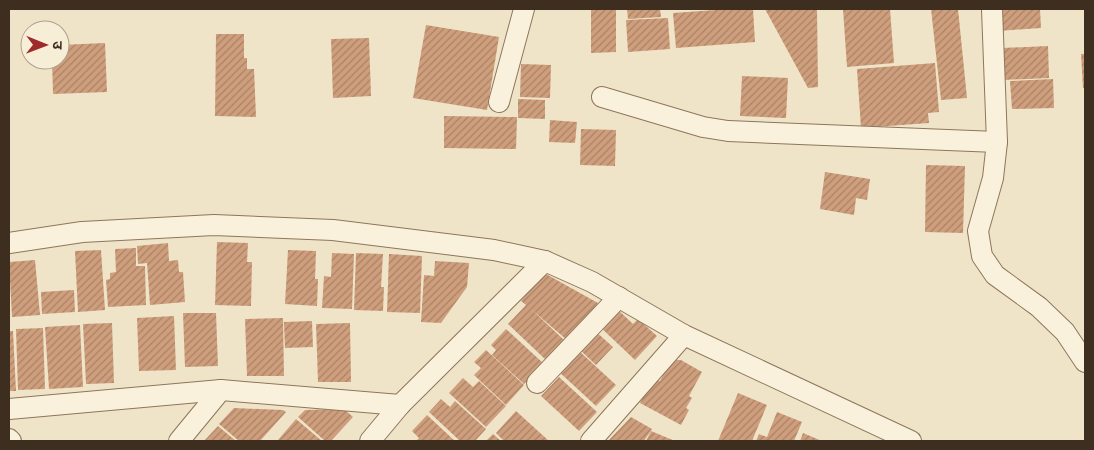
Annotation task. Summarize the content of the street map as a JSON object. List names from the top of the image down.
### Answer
{
  "north": "right"
}
